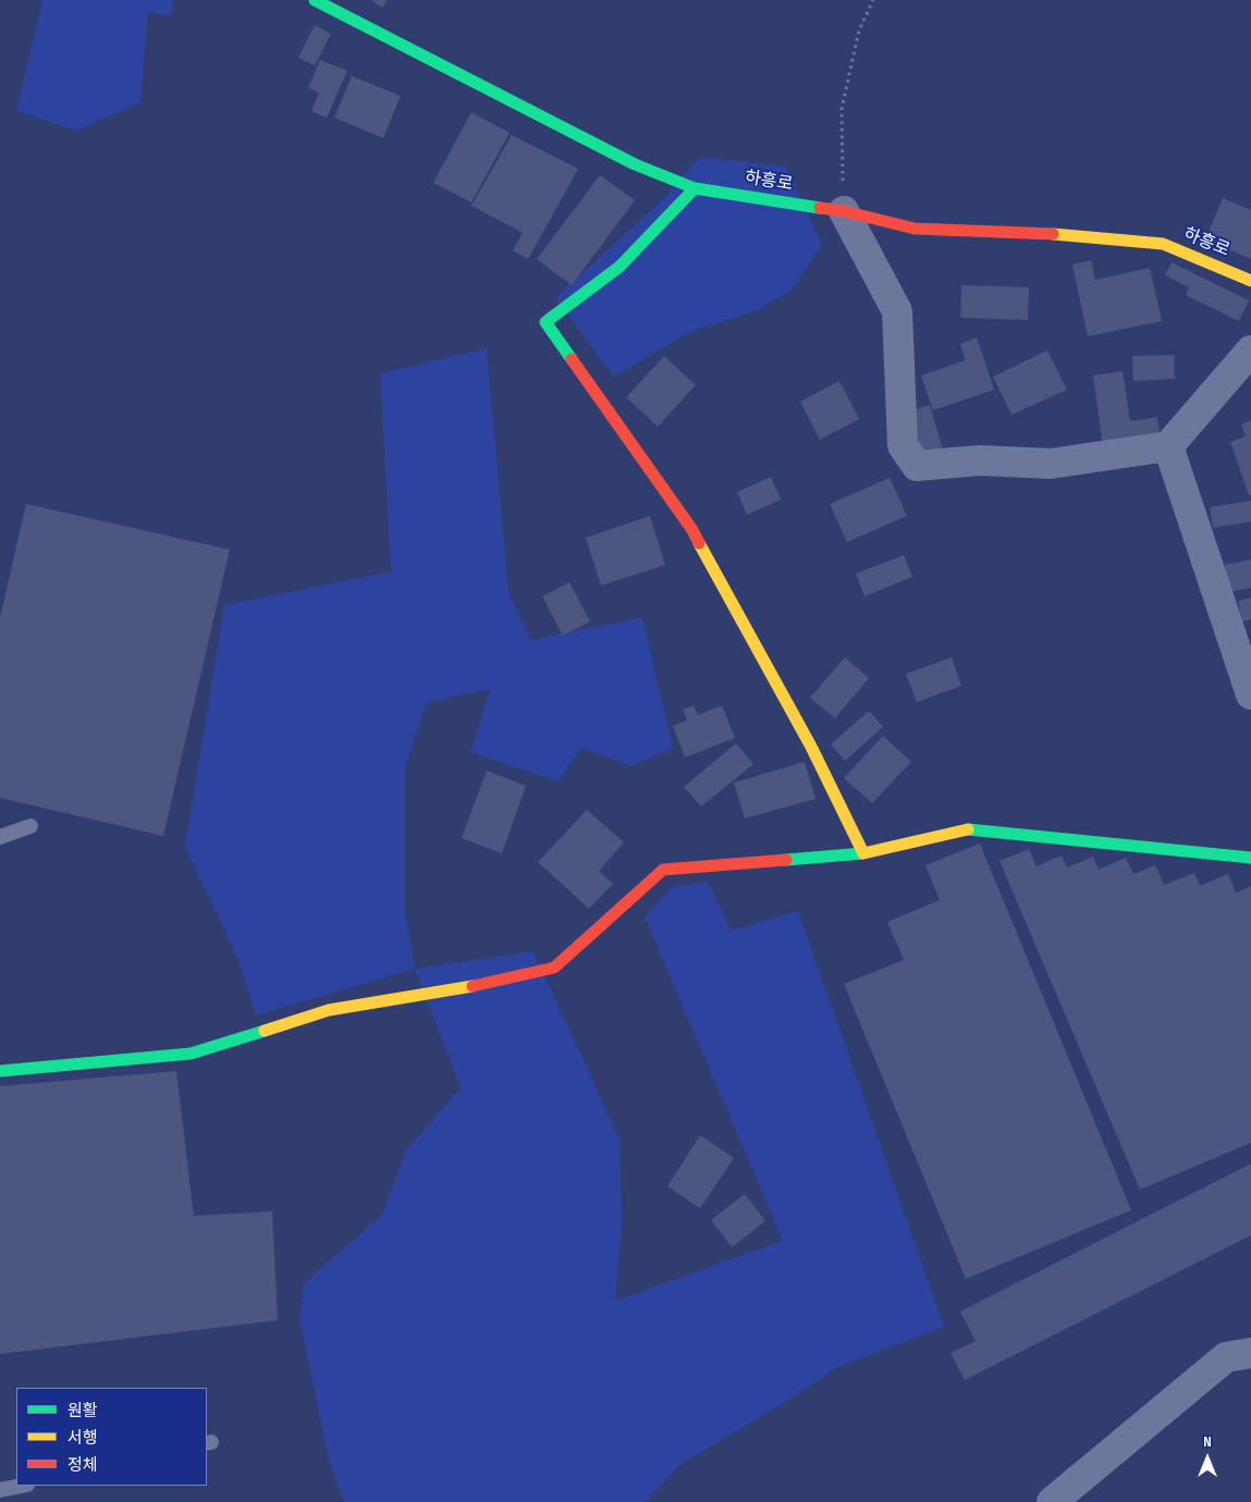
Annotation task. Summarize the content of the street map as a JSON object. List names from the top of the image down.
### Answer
{
  "streets": {
    "street": ["하흥로"]
  },
  "legend": ["원활", "서행", "정체"],
  "north": "top"
}
